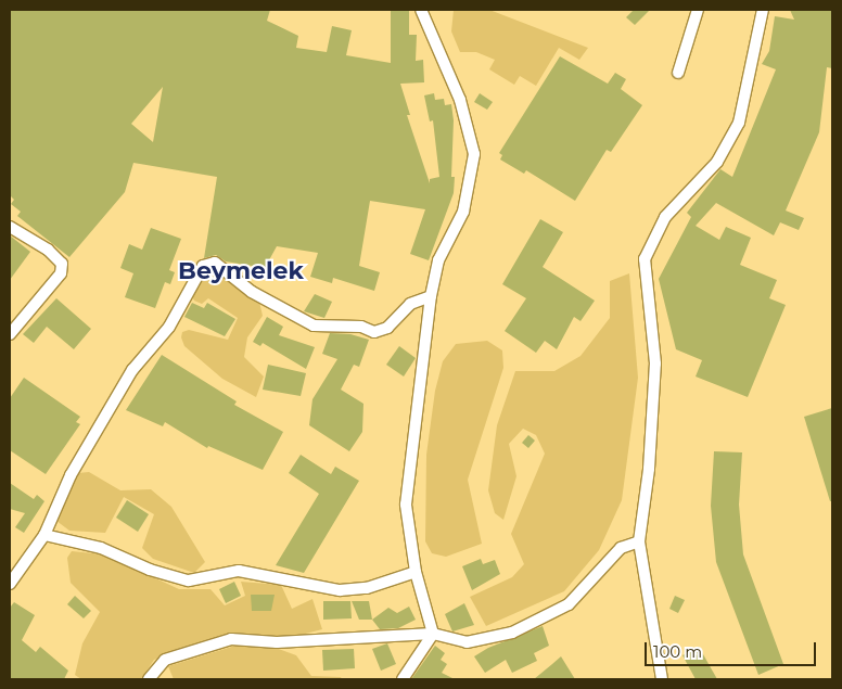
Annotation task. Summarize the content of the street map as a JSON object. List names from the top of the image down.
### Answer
{
  "districts": ["Beymelek"],
  "scale_bar": "100 m"
}
